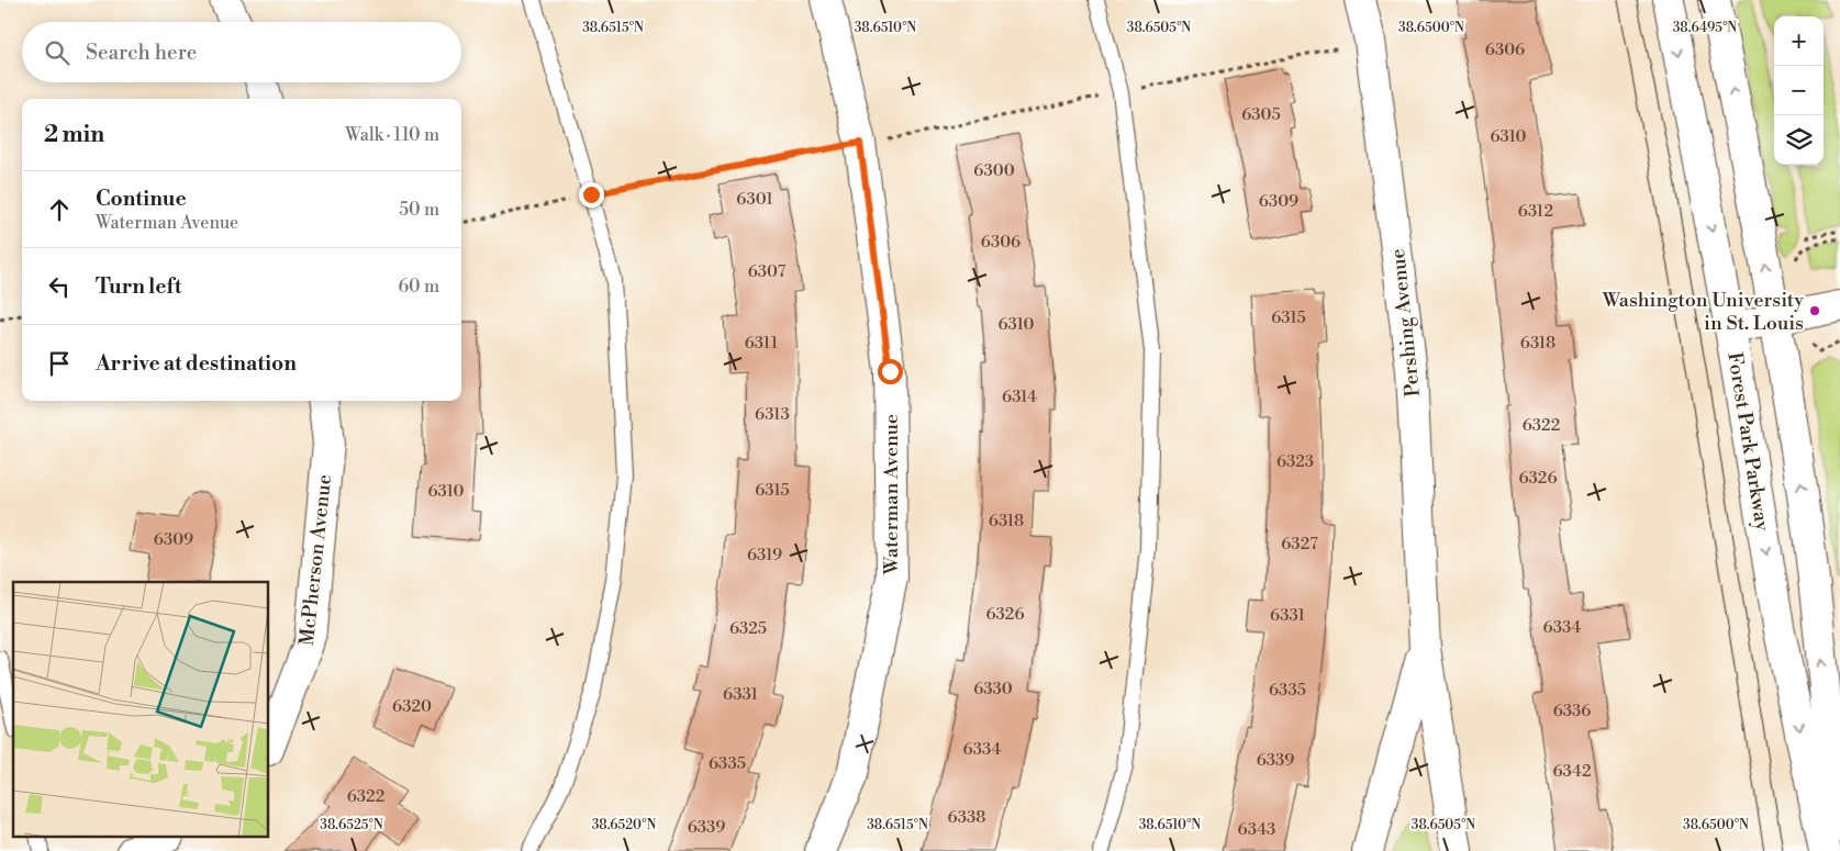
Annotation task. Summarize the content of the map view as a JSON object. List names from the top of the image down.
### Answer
{
  "streets": {
    "street": [
      "Pershing Avenue",
      "Forest Park Parkway",
      "Waterman Avenue",
      "McPherson Avenue"
    ]
  },
  "places": ["Washington University in St. Louis"],
  "house_numbers": [
    "6306",
    "6305",
    "6310",
    "6300",
    "6301",
    "6309",
    "6312",
    "6306",
    "6307",
    "6315",
    "6310",
    "6311",
    "6318",
    "6314",
    "6313",
    "6322",
    "6323",
    "6326",
    "6315",
    "6310",
    "6318",
    "6309",
    "6327",
    "6319",
    "6326",
    "6331",
    "6334",
    "6325",
    "6330",
    "6335",
    "6331",
    "6320",
    "6336",
    "6334",
    "6339",
    "6335",
    "6342",
    "6322",
    "6338",
    "6339",
    "6343"
  ],
  "page": {
    "map_buttons": ["+", "−"],
    "search": "Search here",
    "heading": ["2 min", "Walk · 110 m"],
    "list": [
      ["Continue", "Waterman Avenue", "50 m"],
      ["Turn left", "60 m"],
      "Arrive at destination"
    ]
  },
  "coordinates": [
    "38.6495°N",
    "38.6515°N",
    "38.6510°N",
    "38.6505°N",
    "38.6500°N",
    "38.6525°N",
    "38.6520°N"
  ]
}
